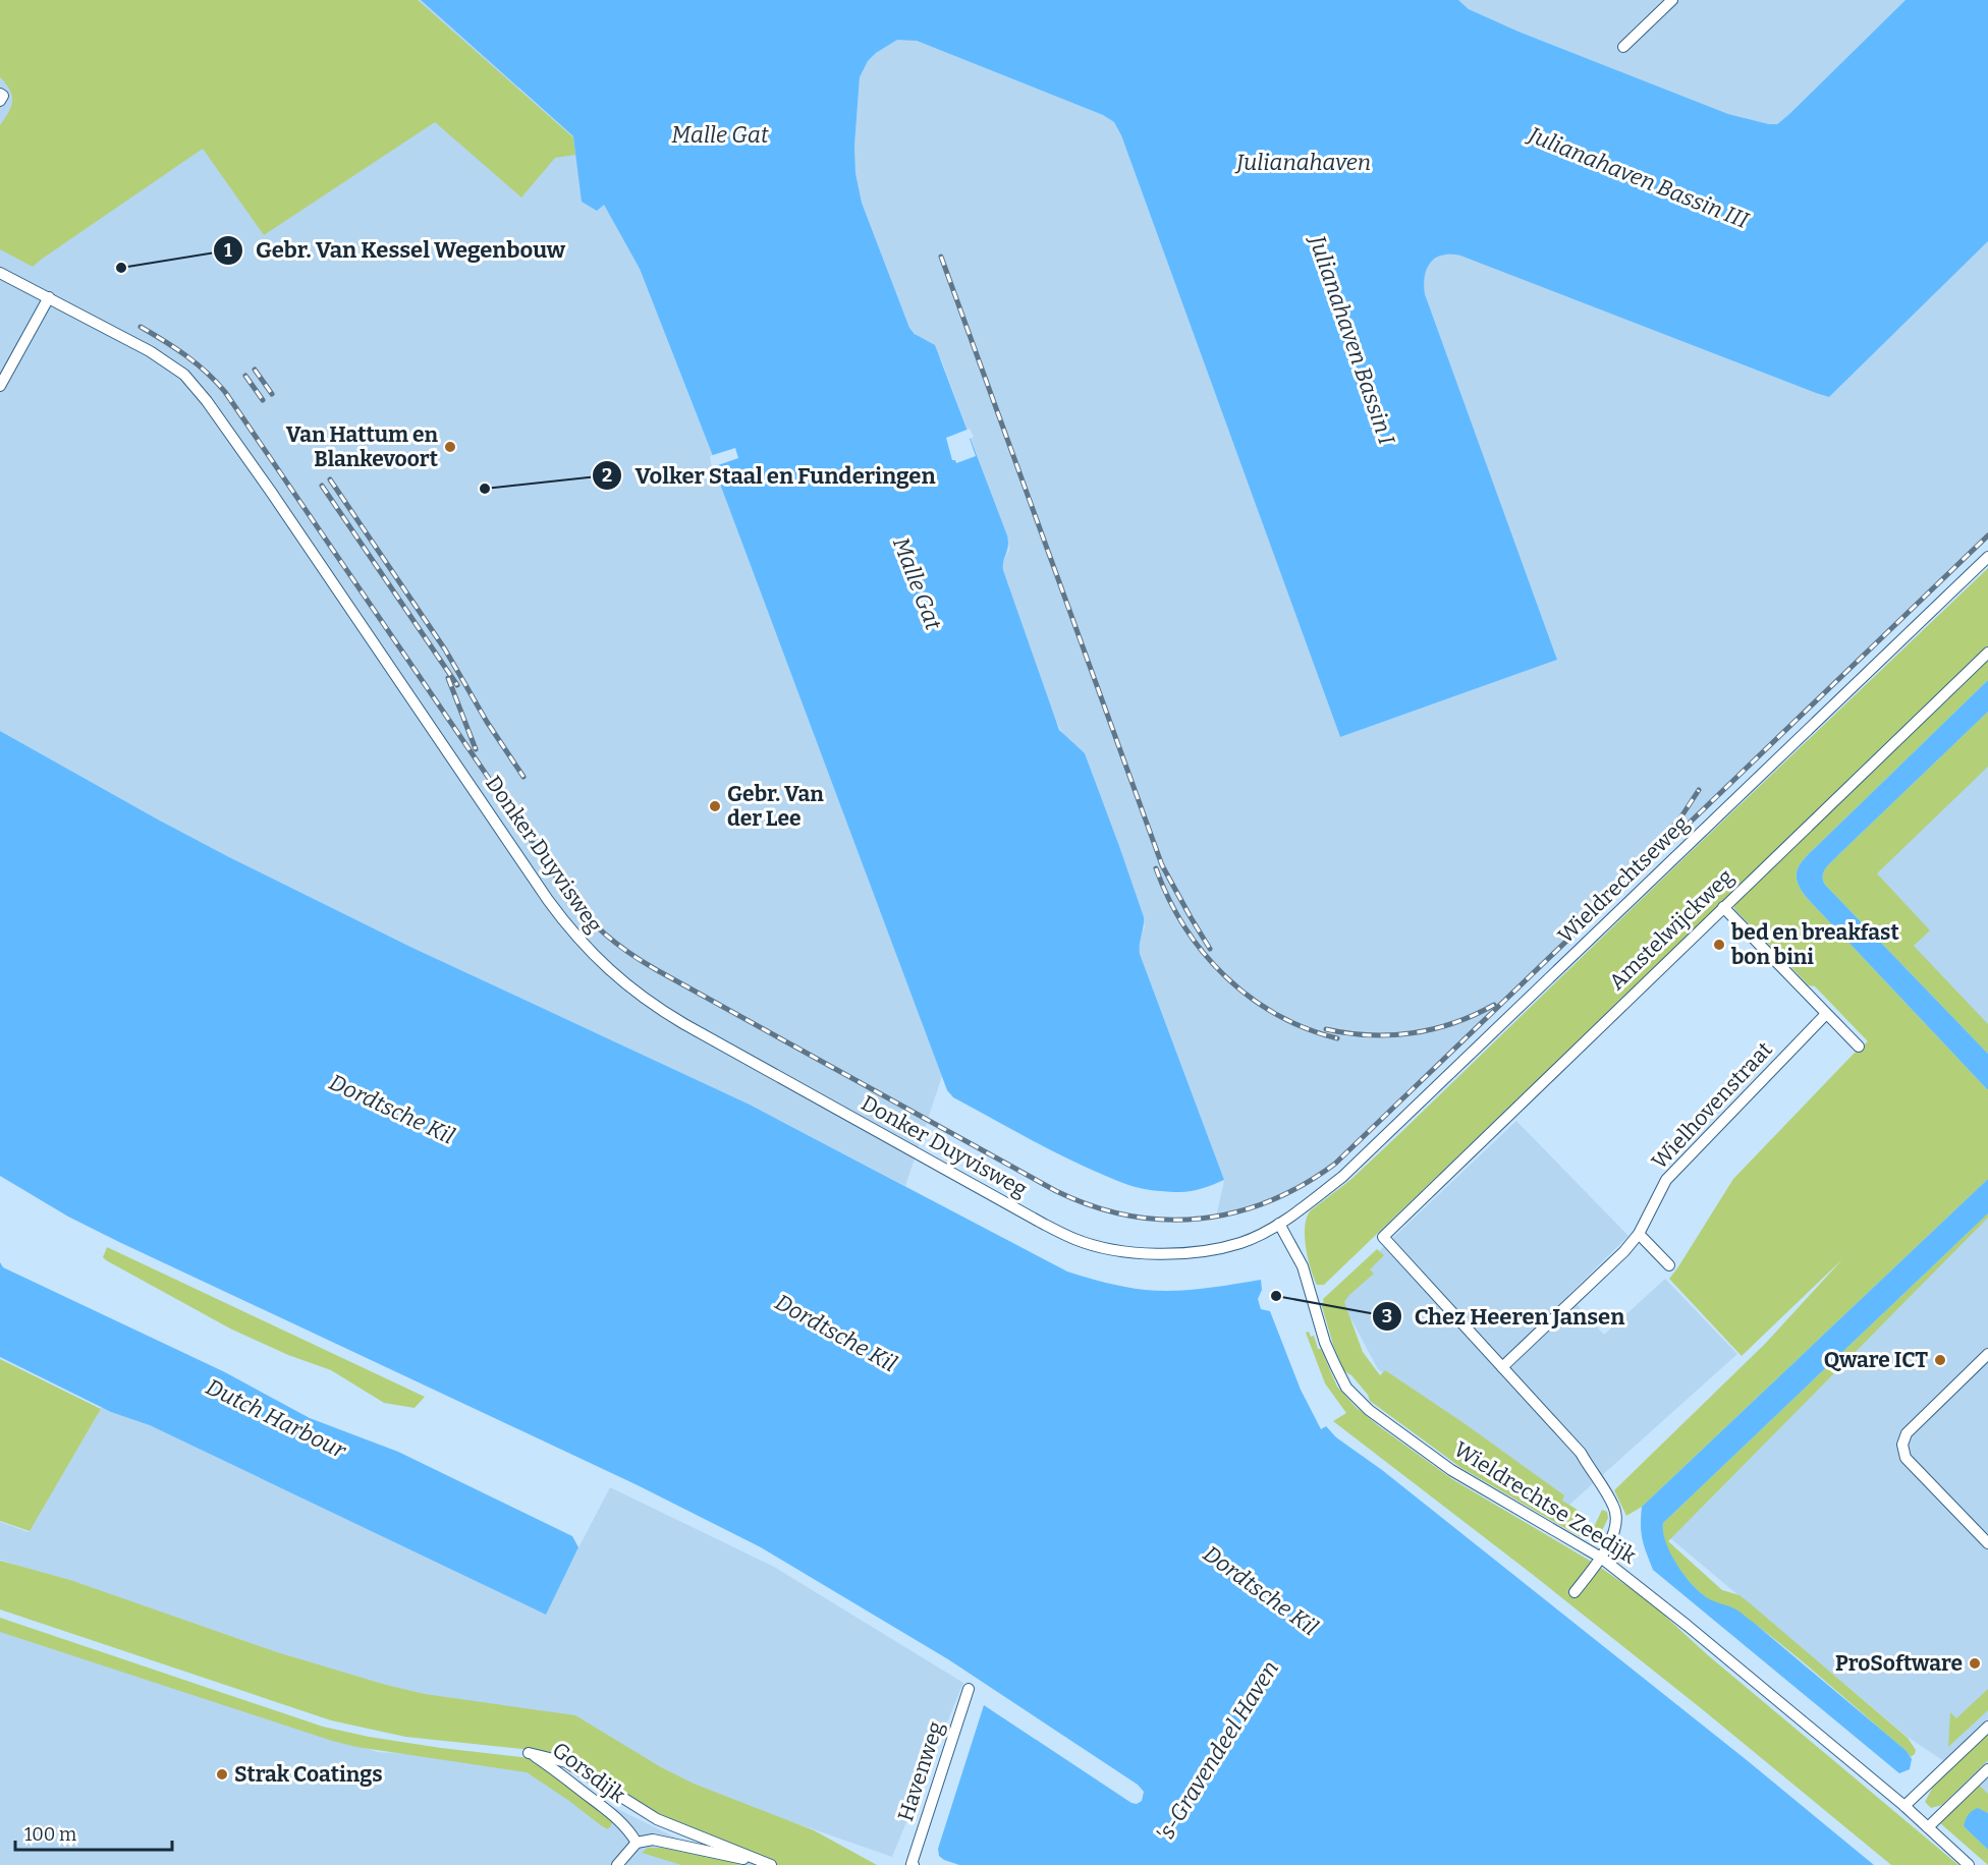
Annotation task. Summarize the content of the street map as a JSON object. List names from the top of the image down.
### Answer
{
  "streets": {
    "street": [
      "Donker Duyvisweg",
      "Wieldrechtseweg",
      "Amstelwijckweg",
      "Wielhovenstraat",
      "Wieldrechtse Zeedijk",
      "Havenweg",
      "Gorsdijk"
    ]
  },
  "crossings": [
    ["Donker Duyvisweg", "Wieldrechtseweg"],
    ["Donker Duyvisweg", "Wieldrechtse Zeedijk"],
    ["Wieldrechtseweg", "Wieldrechtse Zeedijk"],
    ["Amstelwijckweg", "Wielhovenstraat"]
  ],
  "water": [
    "Malle Gat",
    "Julianahaven",
    "Julianahaven Bassin III",
    "Julianahaven Bassin I",
    "Dordtsche Kil",
    "Dutch Harbour",
    "'s-Gravendeel Haven"
  ],
  "places": [
    "Gebr. Van Kessel Wegenbouw",
    "Van Hattum en Blankevoort",
    "Volker Staal en Funderingen",
    "Gebr. Van der Lee",
    "bed en breakfast bon bini",
    "Chez Heeren Jansen",
    "Qware ICT",
    "ProSoftware",
    "Strak Coatings"
  ],
  "scale_bar": "100 m"
}
